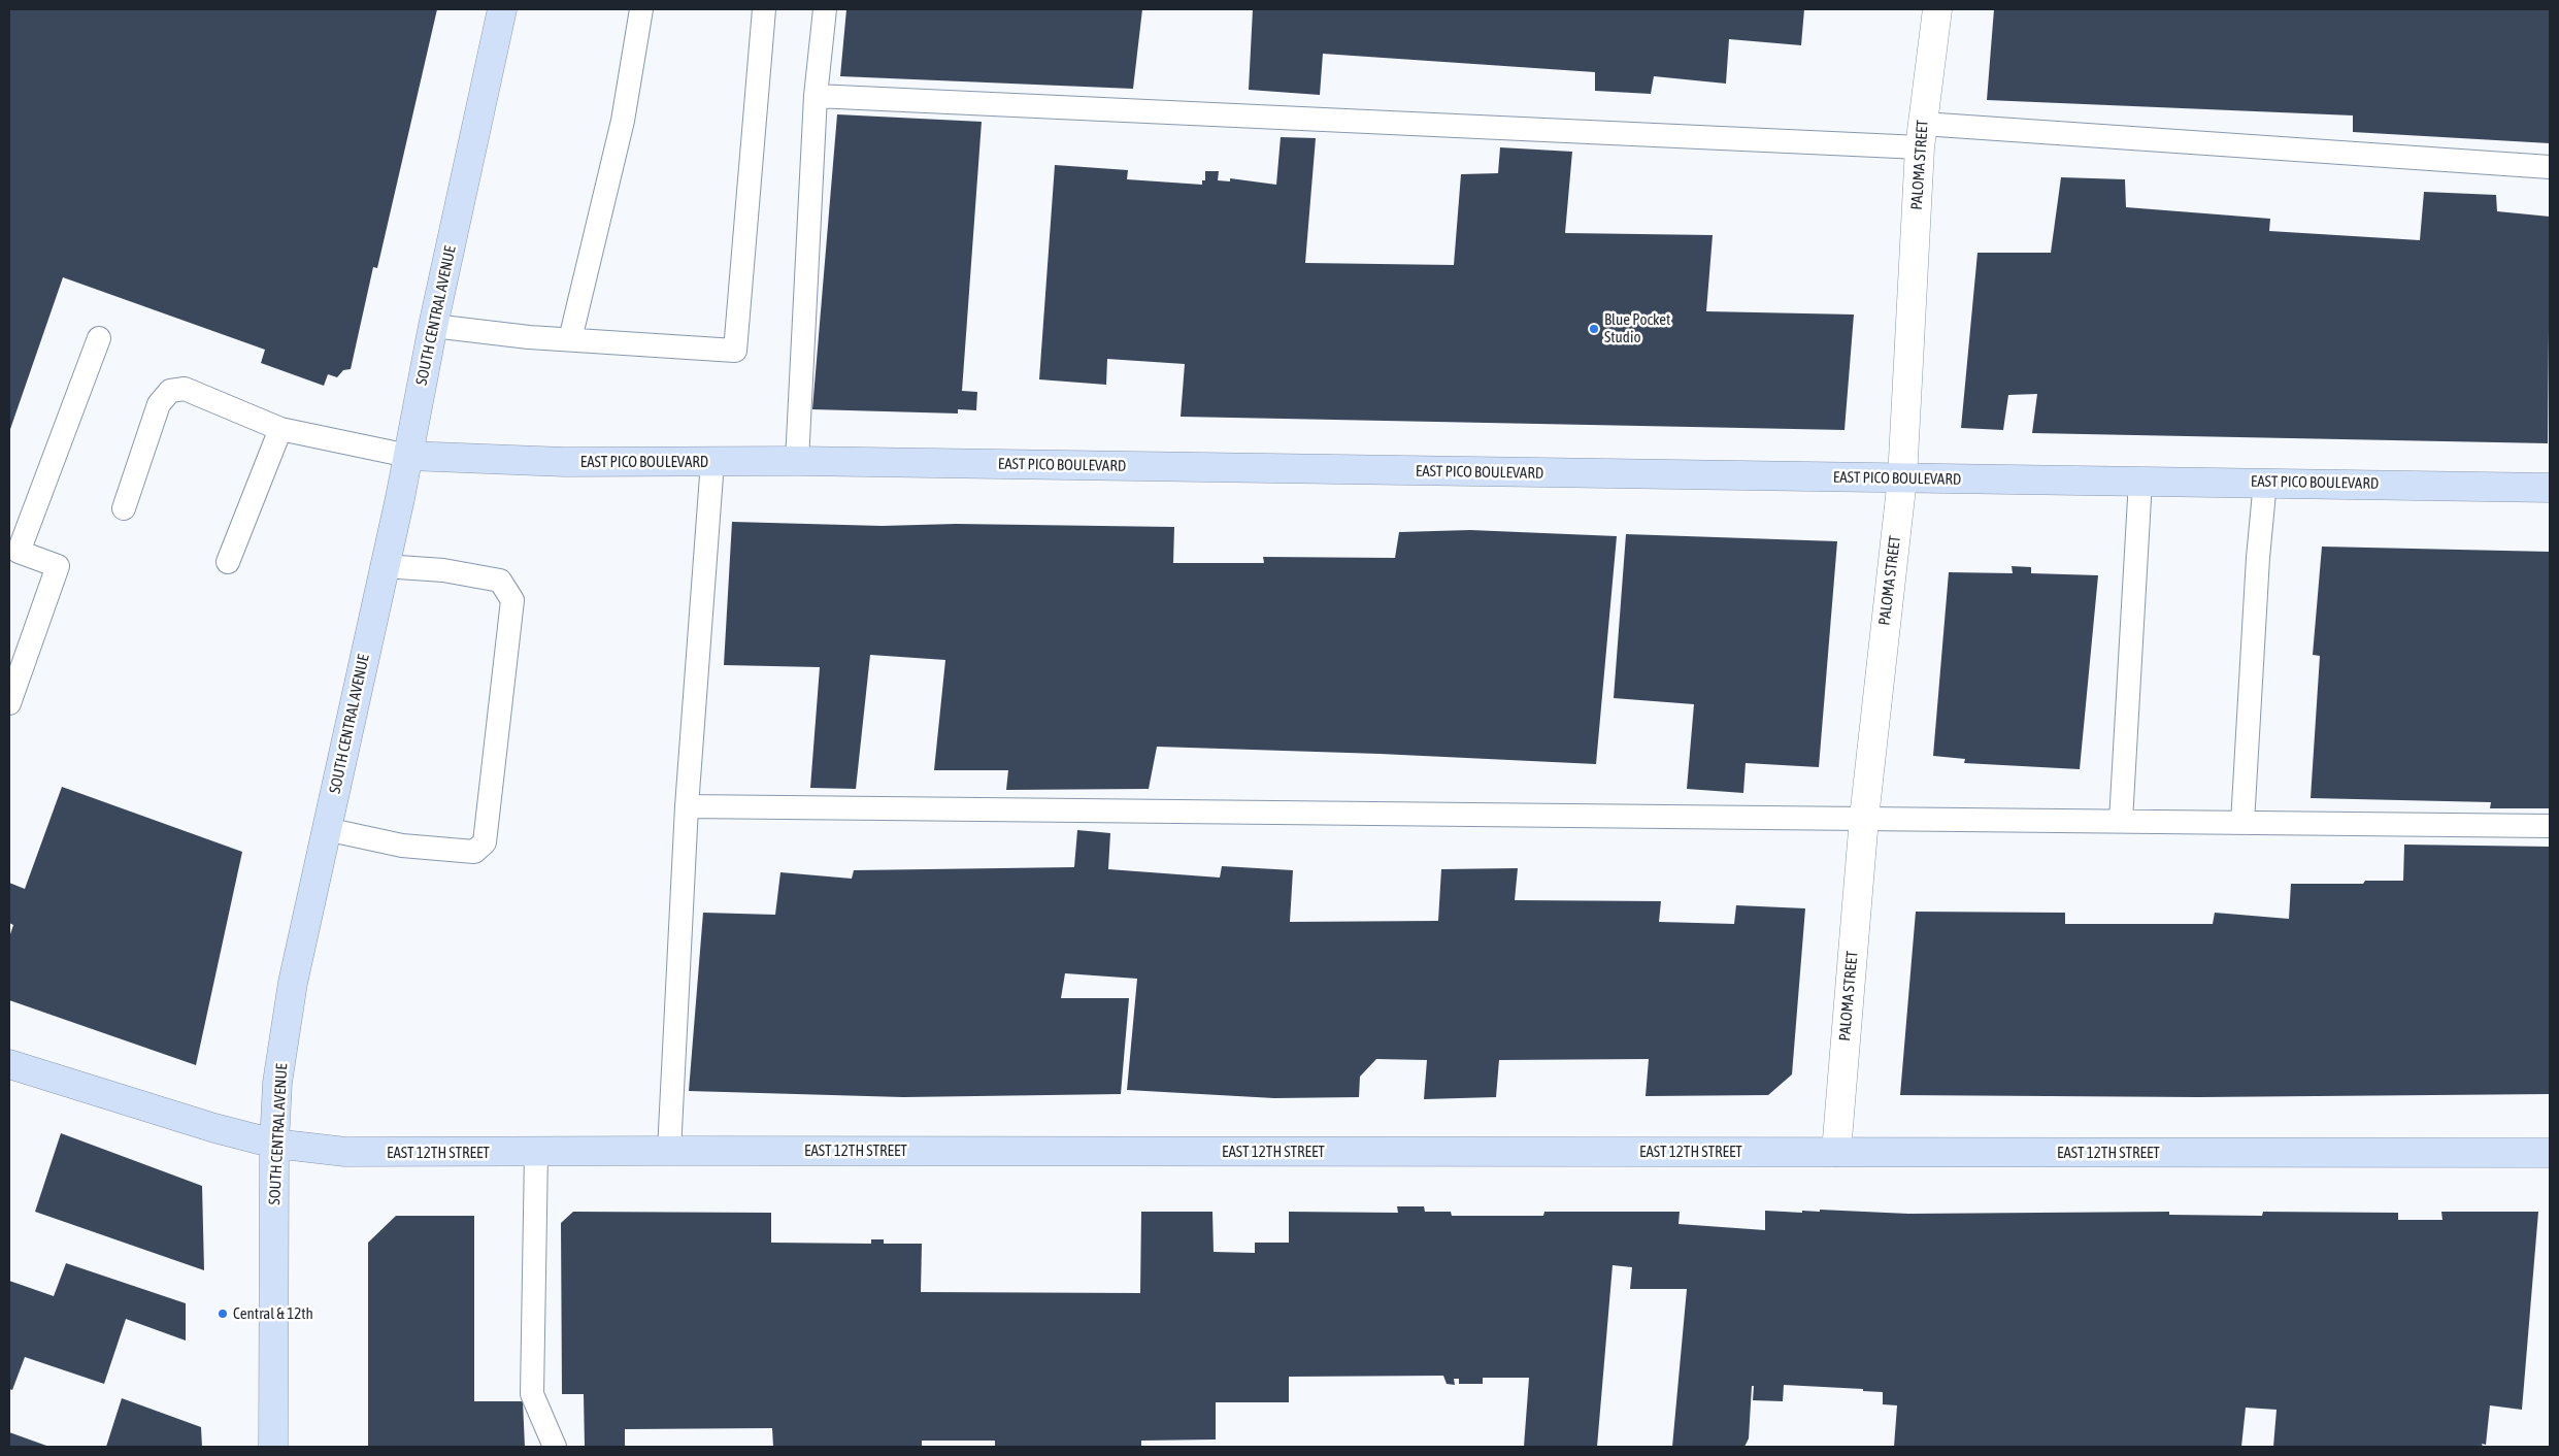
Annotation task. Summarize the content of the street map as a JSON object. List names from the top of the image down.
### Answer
{
  "streets": {
    "street": [
      "PALOMA STREET",
      "SOUTH CENTRAL AVENUE",
      "EAST PICO BOULEVARD",
      "EAST 12TH STREET"
    ]
  },
  "crossings": [
    ["PALOMA STREET", "EAST PICO BOULEVARD"],
    ["PALOMA STREET", "EAST 12TH STREET"],
    ["SOUTH CENTRAL AVENUE", "EAST PICO BOULEVARD"],
    ["SOUTH CENTRAL AVENUE", "EAST 12TH STREET"]
  ],
  "places": ["Blue Pocket Studio", "Central & 12th"]
}
